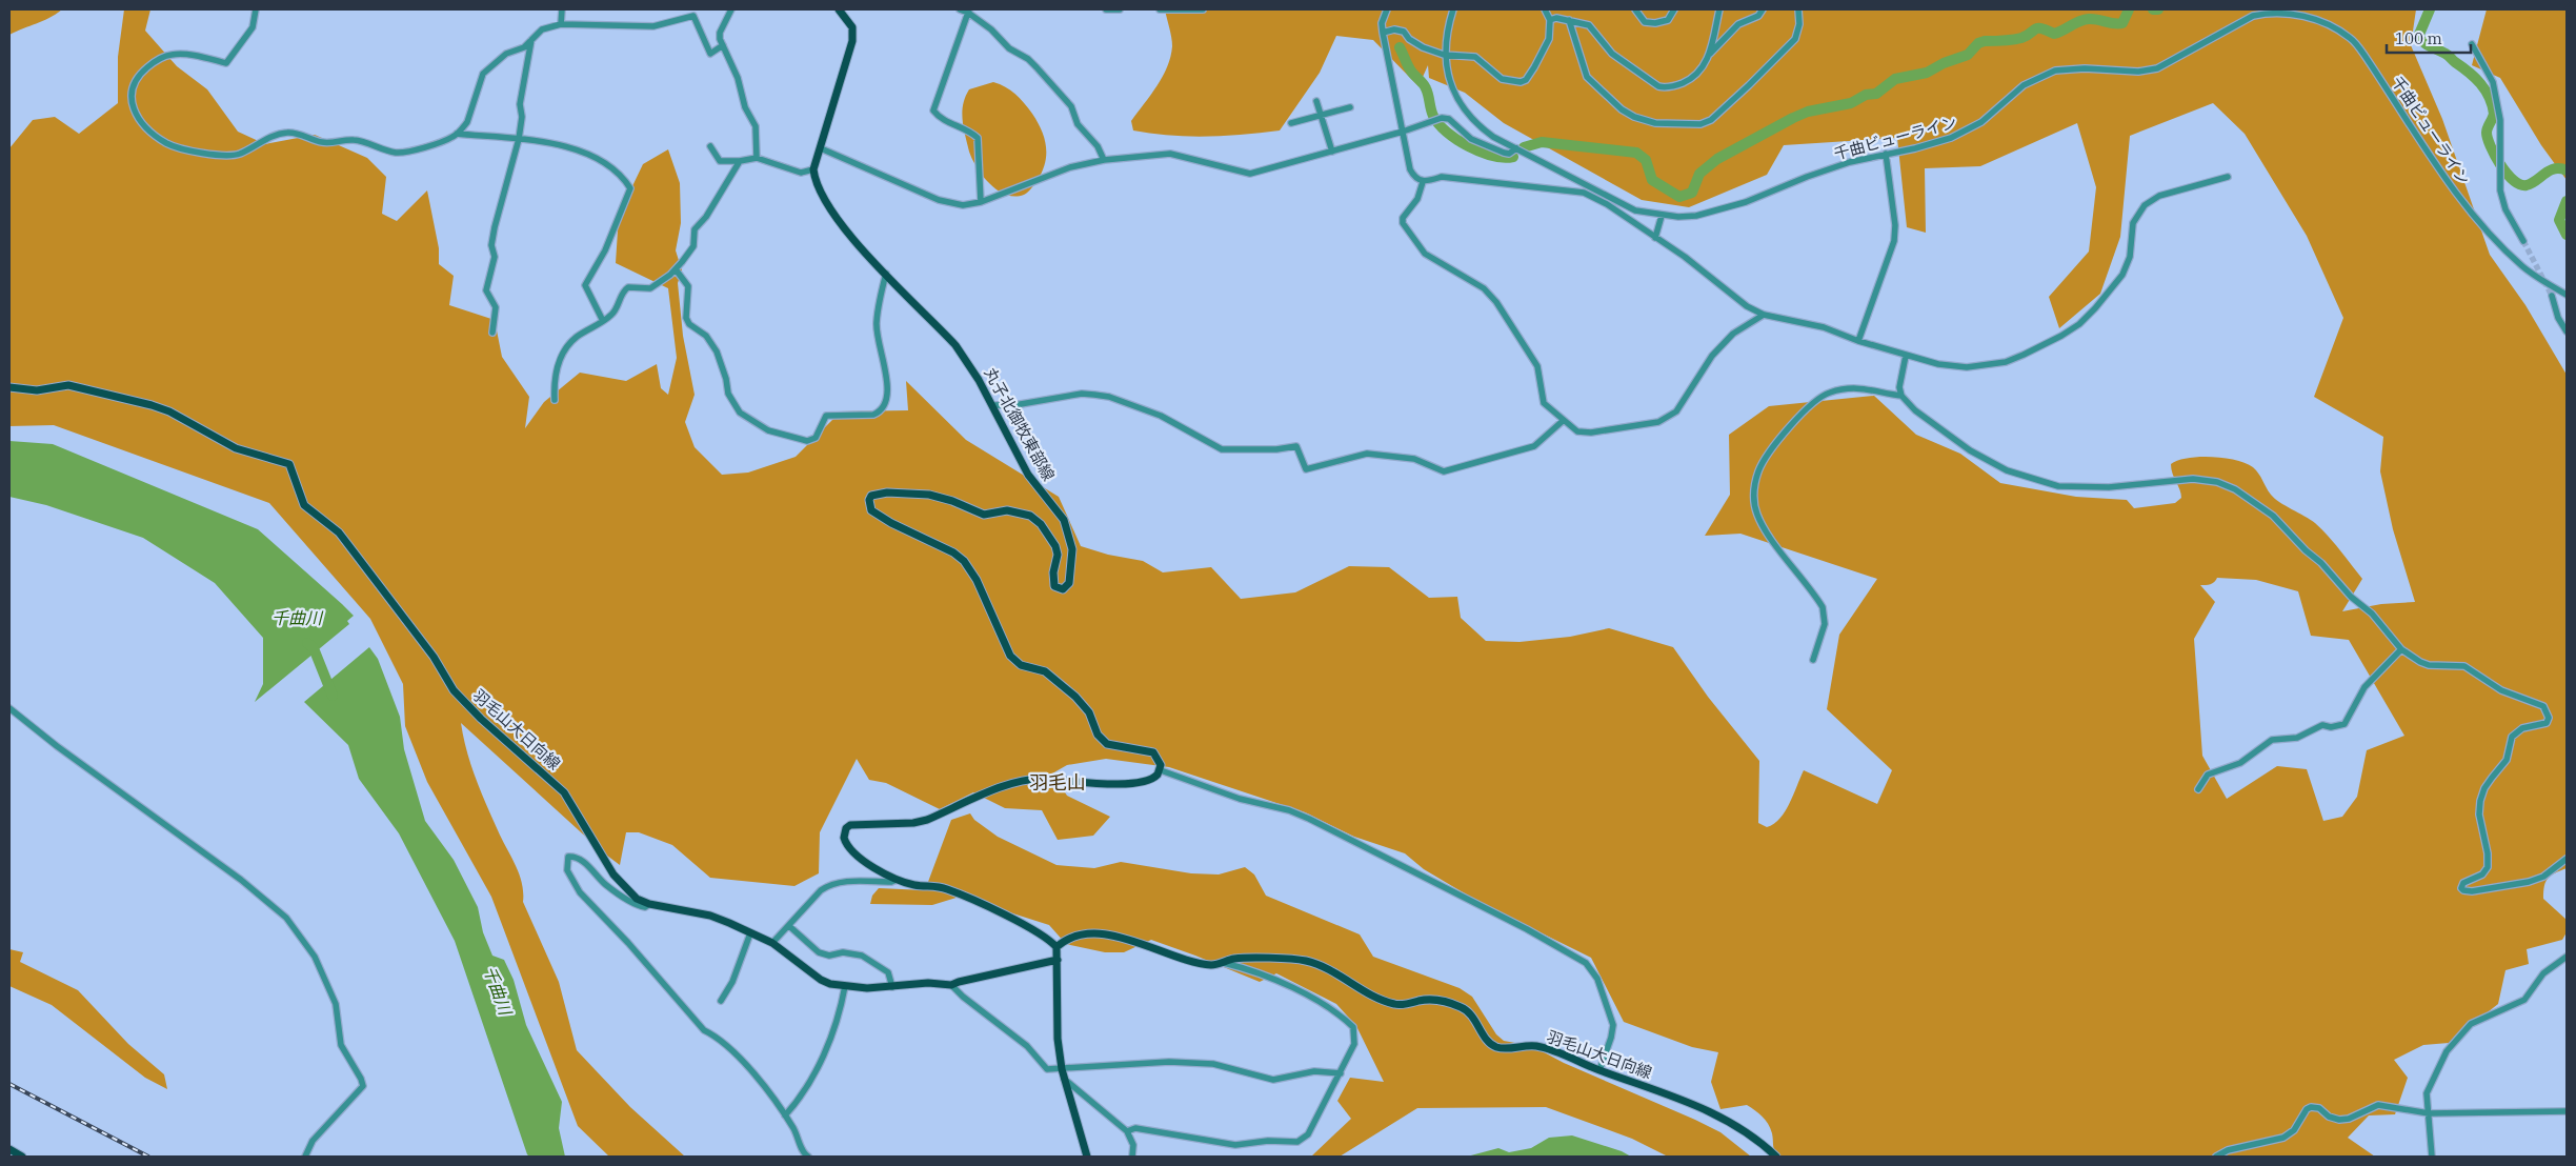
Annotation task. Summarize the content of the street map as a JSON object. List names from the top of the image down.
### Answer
{
  "streets": {
    "main road": ["丸子北御牧東部線", "羽毛山大日向線"],
    "street": ["千曲ビューライン"]
  },
  "districts": ["羽毛山"],
  "water": ["千曲川"],
  "scale_bar": "100 m"
}
